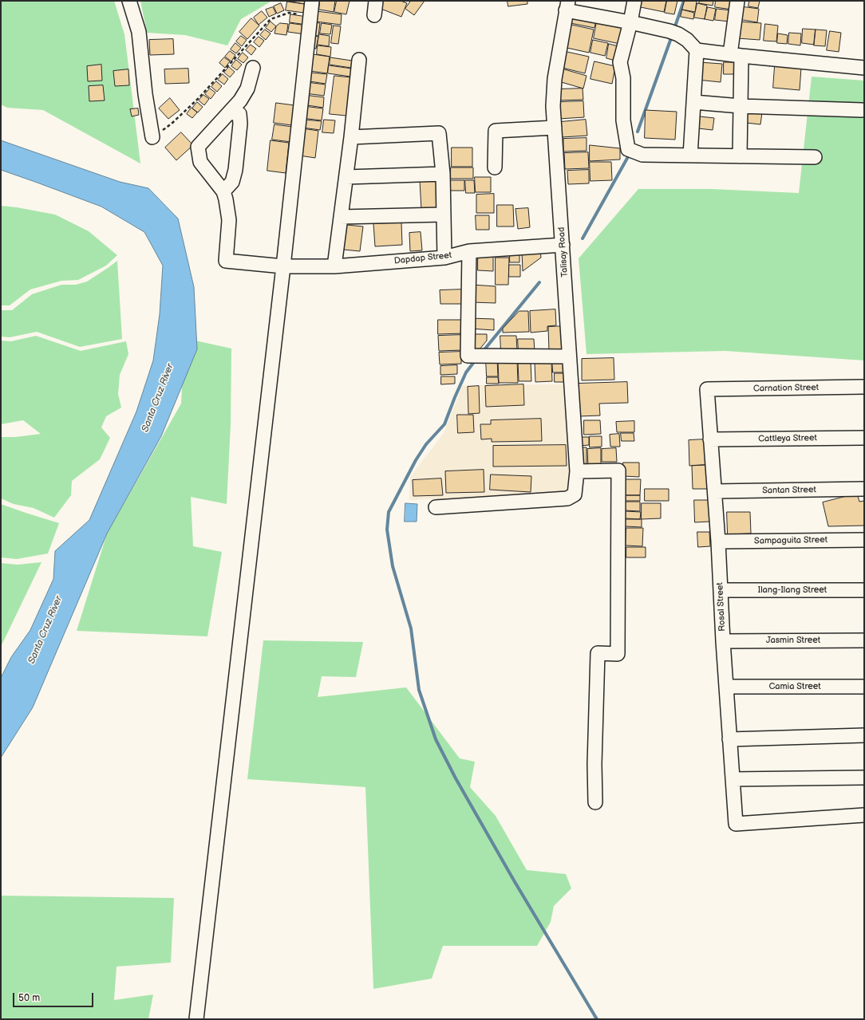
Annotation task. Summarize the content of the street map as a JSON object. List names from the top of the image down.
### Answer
{
  "streets": {
    "street": [
      "Talisay Road",
      "Dapdap Street",
      "Carnation Street",
      "Cattleya Street",
      "Santan Street",
      "Sampaguita Street",
      "Ilang-Ilang Street",
      "Rosal Street",
      "Jasmin Street",
      "Camia Street"
    ]
  },
  "crossings": [
    ["Talisay Road", "Dapdap Street"],
    ["Carnation Street", "Rosal Street"],
    ["Cattleya Street", "Rosal Street"],
    ["Santan Street", "Rosal Street"],
    ["Sampaguita Street", "Rosal Street"],
    ["Ilang-Ilang Street", "Rosal Street"],
    ["Rosal Street", "Jasmin Street"],
    ["Rosal Street", "Camia Street"]
  ],
  "water": ["Santa Cruz River"],
  "scale_bar": "50 m"
}
